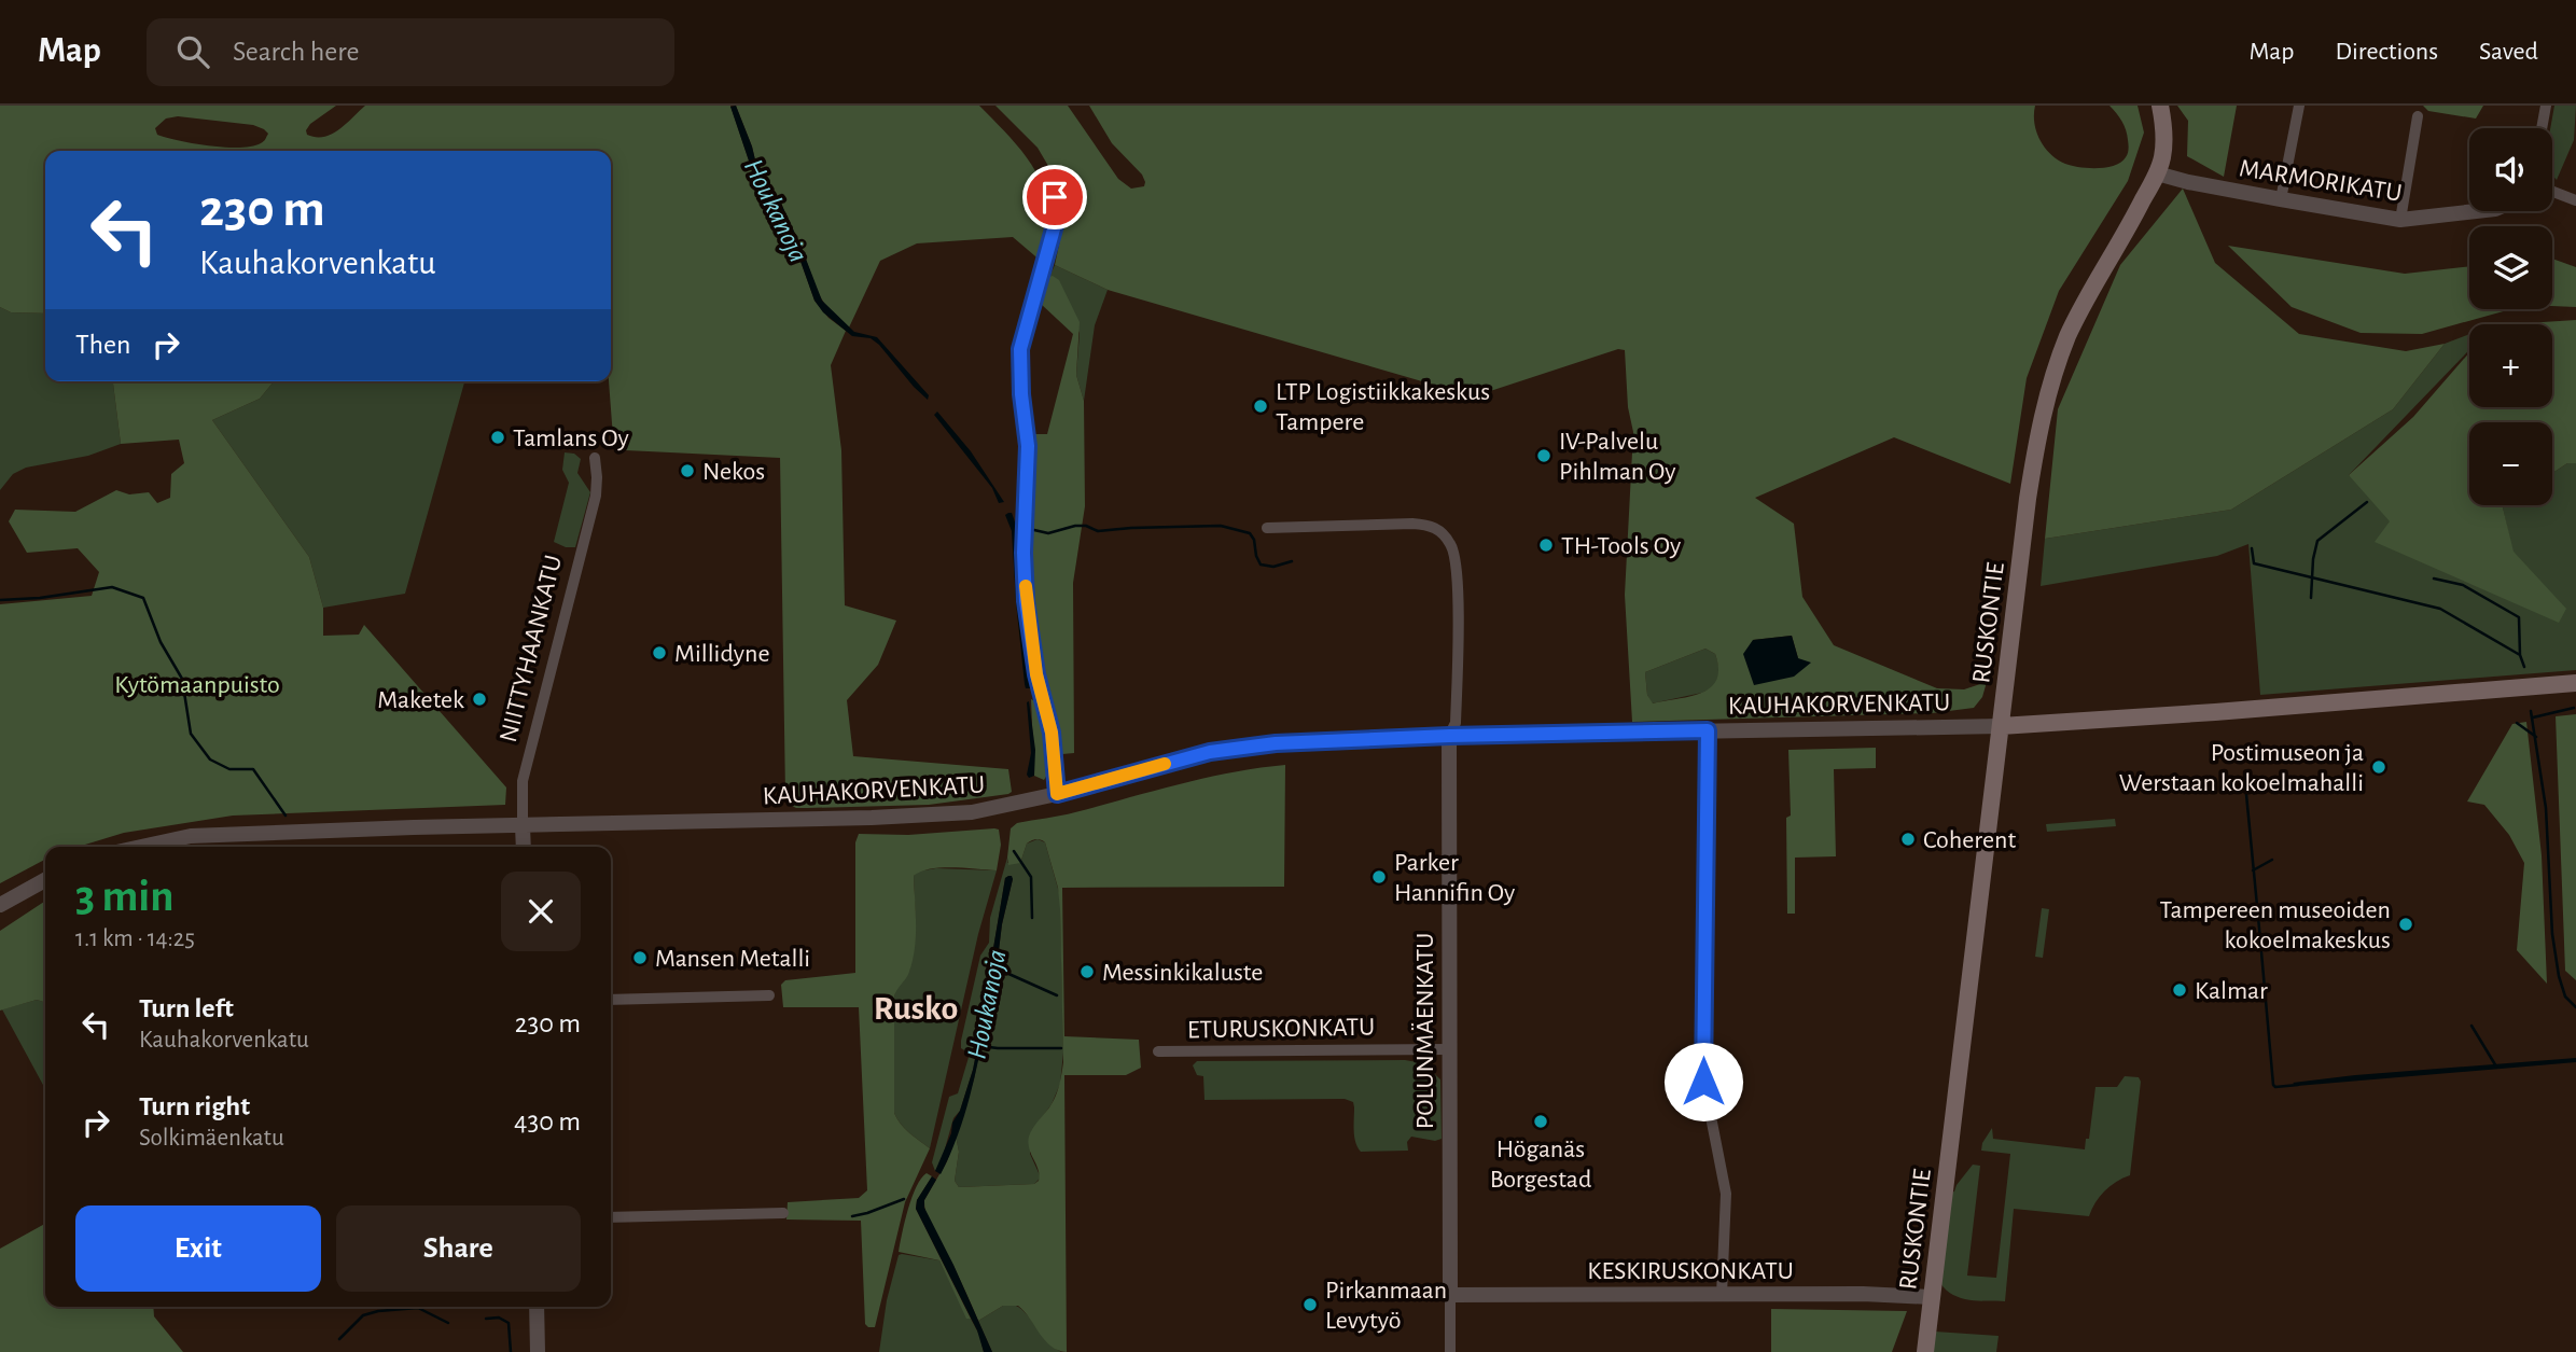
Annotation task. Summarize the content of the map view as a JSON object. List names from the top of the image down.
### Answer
{
  "streets": {
    "main road": ["RUSKONTIE", "KAUHAKORVENKATU"],
    "street": [
      "MARMORIKATU",
      "NIITTYHAANKATU",
      "ETURUSKONKATU",
      "POLUNMÄENKATU",
      "KESKIRUSKONKATU"
    ]
  },
  "crossings": [
    ["MARMORIKATU", "RUSKONTIE"],
    ["RUSKONTIE", "KAUHAKORVENKATU"],
    ["RUSKONTIE", "KESKIRUSKONKATU"],
    ["NIITTYHAANKATU", "KAUHAKORVENKATU"],
    ["KAUHAKORVENKATU", "POLUNMÄENKATU"],
    ["ETURUSKONKATU", "POLUNMÄENKATU"],
    ["POLUNMÄENKATU", "KESKIRUSKONKATU"]
  ],
  "districts": ["Rusko"],
  "water": ["Houkanoja"],
  "parks": ["Kytömaanpuisto"],
  "places": [
    "LTP Logistiikkakeskus Tampere",
    "Tamlans Oy",
    "IV-Palvelu Pihlman Oy",
    "Nekos",
    "TH-Tools Oy",
    "Millidyne",
    "Maketek",
    "Postimuseon ja Werstaan kokoelmahalli",
    "Coherent",
    "Parker Hannifin Oy",
    "Tampereen museoiden kokoelmakeskus",
    "Mansen Metalli",
    "Messinkikaluste",
    "Kalmar",
    "Höganäs Borgestad",
    "Pirkanmaan Levytyö"
  ],
  "page": {
    "header": "Map",
    "search": "Search here",
    "nav": ["Map", "Directions", "Saved"],
    "map_buttons": ["+", "−"],
    "turn": ["230 m", "Kauhakorvenkatu"],
    "then": "Then",
    "heading": ["3 min", "1.1 km · 14:25"],
    "list": [
      {
        "name": "Turn left",
        "note": "Kauhakorvenkatu",
        "value": "230 m"
      },
      {
        "name": "Turn right",
        "note": "Solkimäenkatu",
        "value": "430 m"
      }
    ],
    "buttons": ["Exit", "Share"]
  }
}
